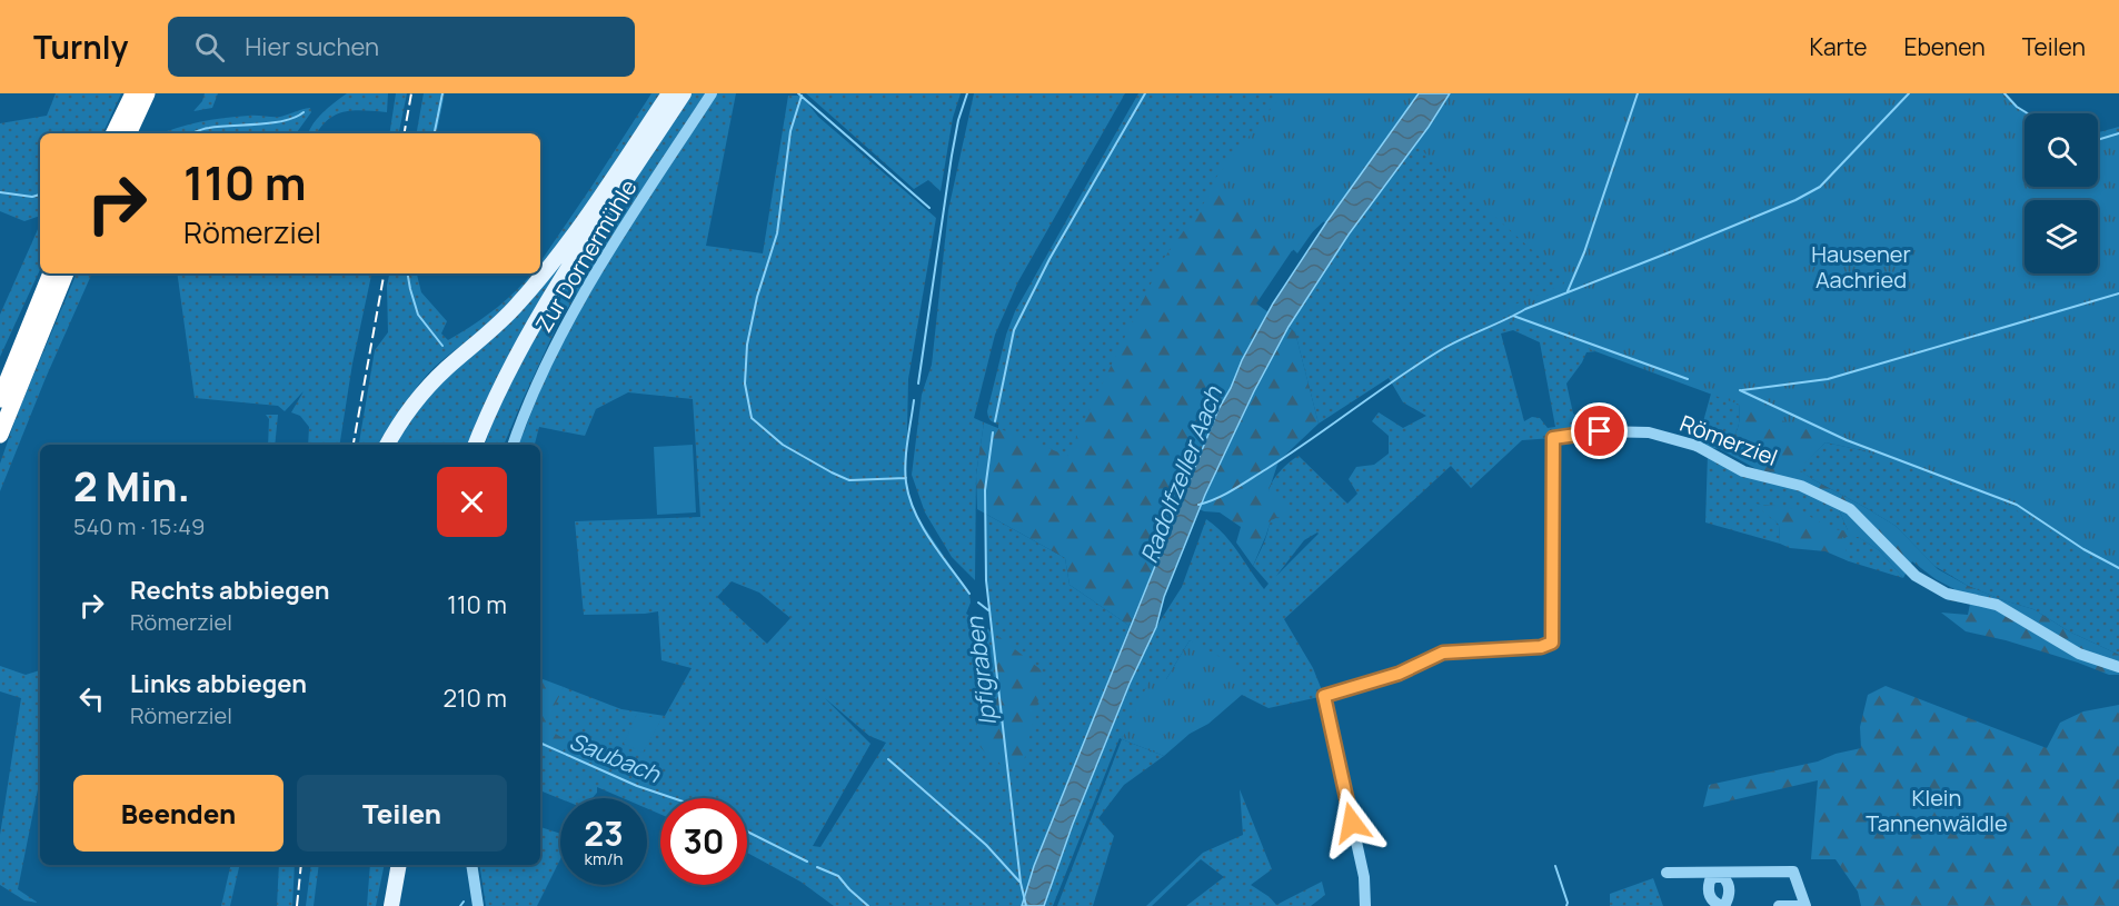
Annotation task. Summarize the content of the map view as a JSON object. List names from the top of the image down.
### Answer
{
  "streets": {
    "street": ["Zur Dornermühle", "Römerziel"]
  },
  "water": ["Radolfzeller Aach", "Ipfigraben", "Saubach"],
  "parks": ["Hausener Aachried", "Klein Tannenwäldle"],
  "page": {
    "header": "Turnly",
    "search": "Hier suchen",
    "nav": ["Karte", "Ebenen", "Teilen"],
    "turn": ["110 m", "Römerziel"],
    "heading": ["2 Min.", "540 m · 15:49"],
    "list": [
      {
        "name": "Rechts abbiegen",
        "note": "Römerziel",
        "value": "110 m"
      },
      {
        "name": "Links abbiegen",
        "note": "Römerziel",
        "value": "210 m"
      }
    ],
    "buttons": ["Beenden", "Teilen"],
    "speed": "23 km/h",
    "limit": "30"
  }
}
